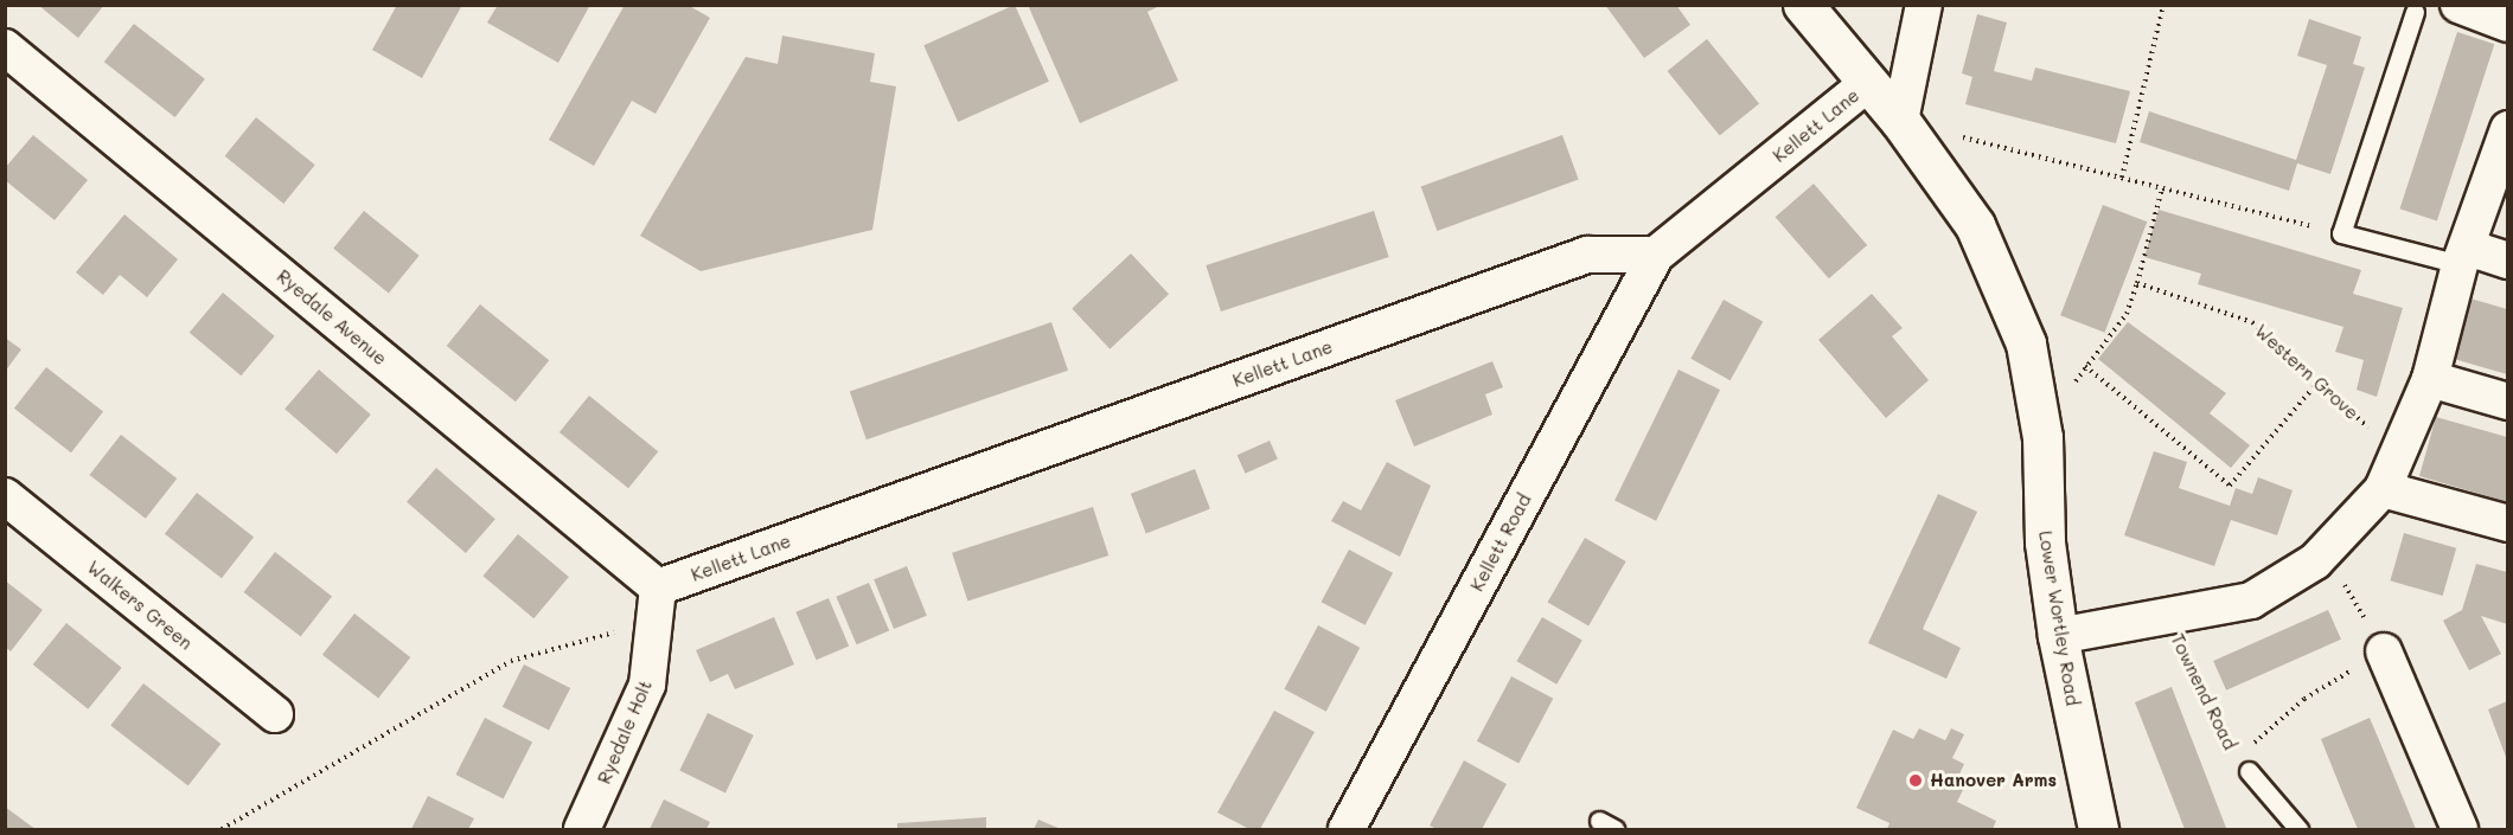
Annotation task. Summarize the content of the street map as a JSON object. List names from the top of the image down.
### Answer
{
  "streets": {
    "street": [
      "Kellett Lane",
      "Ryedale Avenue",
      "Kellett Road",
      "Walkers Green",
      "Lower Wortley Road",
      "Ryedale Holt"
    ],
    "path": ["Western Grove", "Townend Road"]
  },
  "crossings": [
    ["Kellett Lane", "Ryedale Avenue"],
    ["Kellett Lane", "Kellett Road"],
    ["Kellett Lane", "Lower Wortley Road"],
    ["Kellett Lane", "Ryedale Holt"],
    ["Ryedale Avenue", "Ryedale Holt"]
  ],
  "places": ["Hanover Arms"]
}
